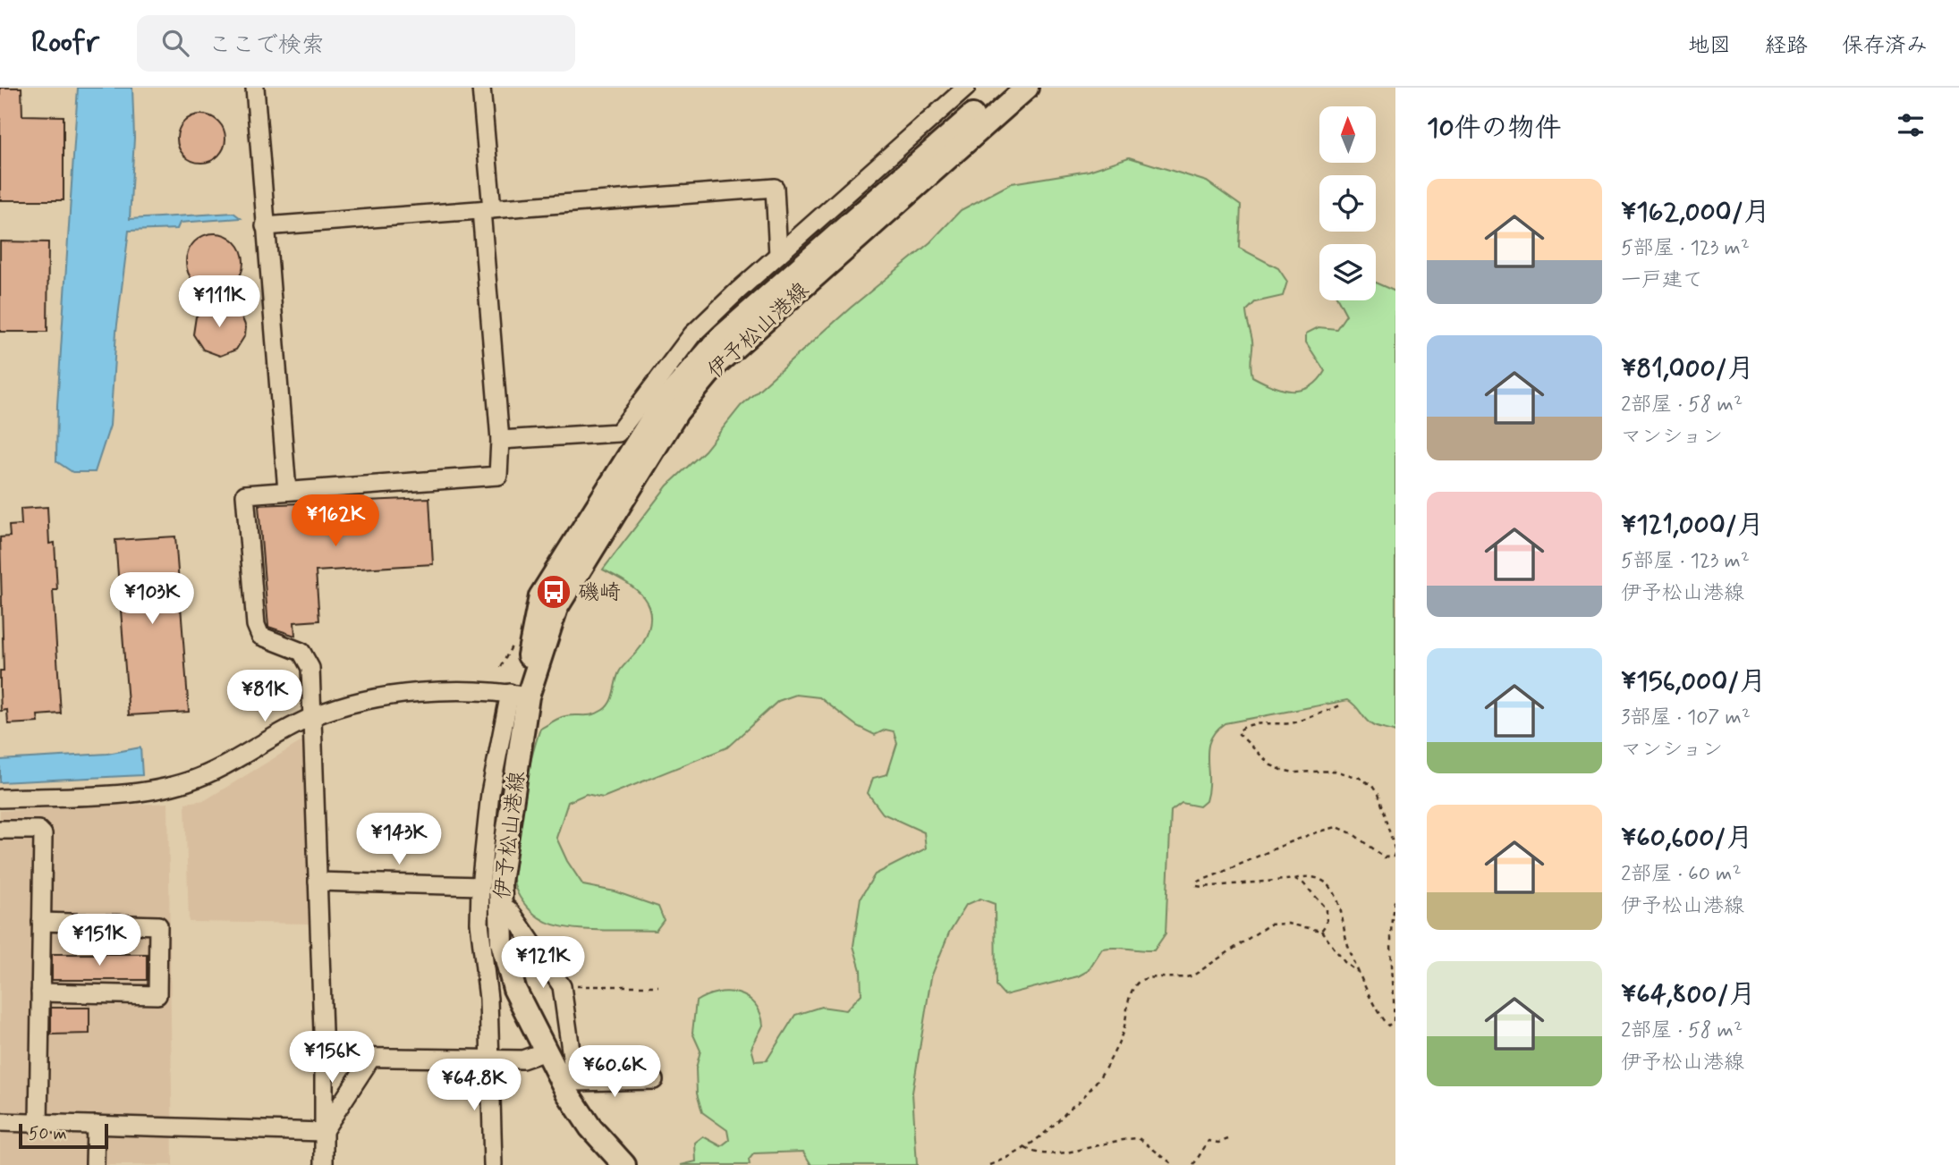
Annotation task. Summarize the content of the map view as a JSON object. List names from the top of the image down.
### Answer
{
  "streets": {
    "main road": ["伊予松山港線"]
  },
  "places": {
    "bus stop": ["磯崎"]
  },
  "scale_bar": "50 m",
  "north": "top",
  "page": {
    "header": "Roofr",
    "search": "ここで検索",
    "nav": ["地図", "経路", "保存済み"],
    "heading": "10件の物件",
    "list": [
      {
        "name": "¥162,000/月",
        "note": "5部屋 · 123 m² · 一戸建て"
      },
      {
        "name": "¥81,000/月",
        "note": "2部屋 · 58 m² · マンション"
      },
      {
        "name": "¥121,000/月",
        "note": "5部屋 · 123 m² · 伊予松山港線"
      },
      {
        "name": "¥156,000/月",
        "note": "3部屋 · 107 m² · マンション"
      },
      {
        "name": "¥60,600/月",
        "note": "2部屋 · 60 m² · 伊予松山港線"
      },
      {
        "name": "¥64,800/月",
        "note": "2部屋 · 58 m² · 伊予松山港線"
      }
    ],
    "price": [
      "¥111K",
      "¥162K",
      "¥103K",
      "¥81K",
      "¥143K",
      "¥151K",
      "¥121K",
      "¥156K",
      "¥60.6K",
      "¥64.8K"
    ],
    "scale": "50 m"
  }
}
